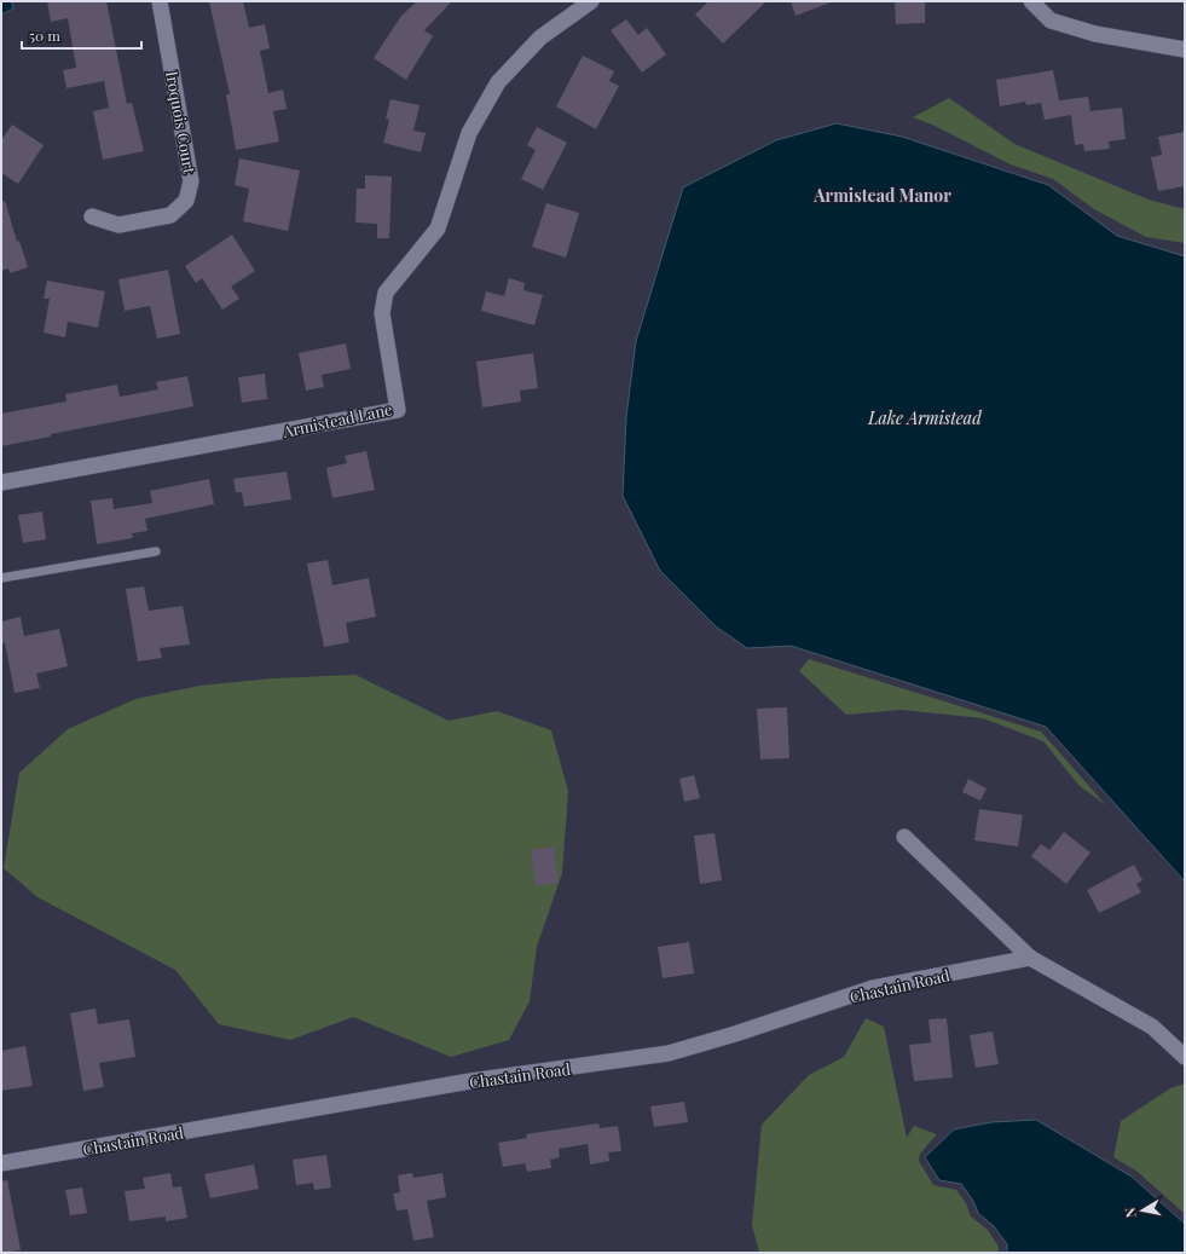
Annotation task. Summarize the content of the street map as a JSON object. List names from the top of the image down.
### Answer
{
  "streets": {
    "street": ["Iroquois Court", "Armistead Lane", "Chastain Road"]
  },
  "districts": ["Armistead Manor"],
  "water": ["Lake Armistead"],
  "scale_bar": "50 m",
  "north": "left"
}
